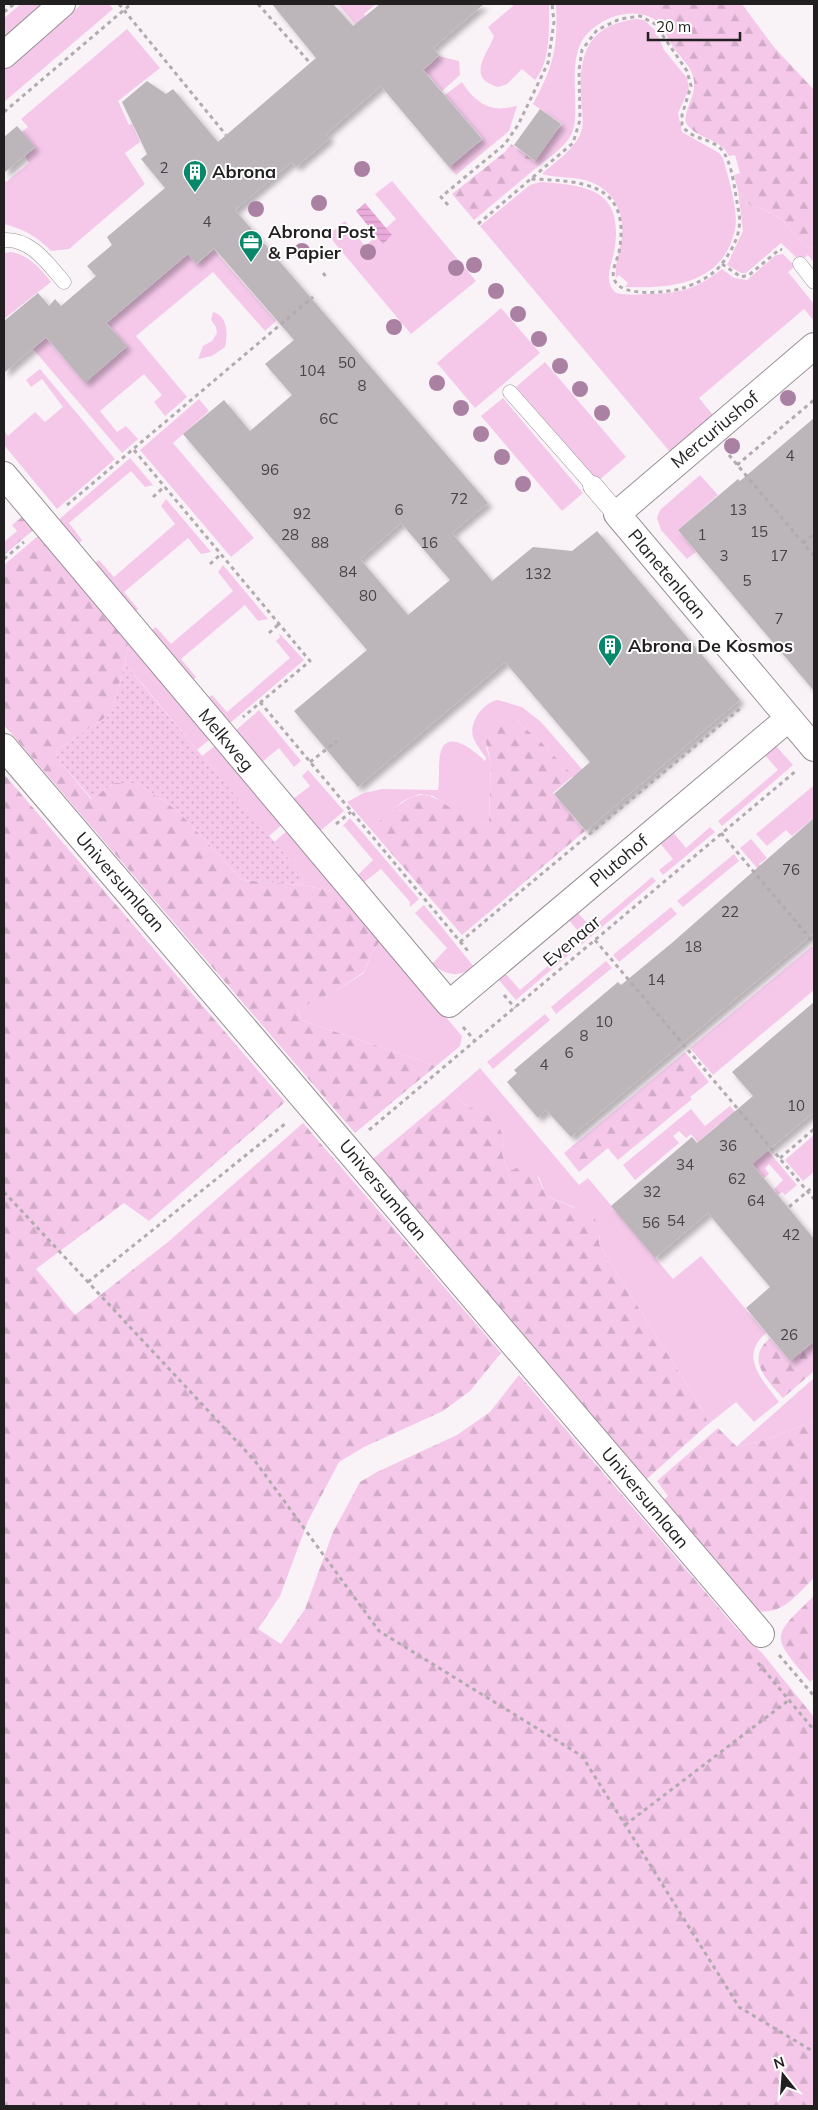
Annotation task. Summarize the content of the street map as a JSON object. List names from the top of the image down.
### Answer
{
  "streets": {
    "street": [
      "Mercuriushof",
      "Planetenlaan",
      "Melkweg",
      "Plutohof",
      "Universumlaan"
    ],
    "path": ["Evenaar"]
  },
  "crossings": [
    ["Mercuriushof", "Planetenlaan"],
    ["Planetenlaan", "Plutohof"],
    ["Planetenlaan", "Evenaar"],
    ["Melkweg", "Plutohof"],
    ["Universumlaan", "Evenaar"]
  ],
  "places": {
    "building": ["Abrona", "Abrona De Kosmos"],
    "office": ["Abrona Post & Papier"]
  },
  "house_numbers": [
    "2",
    "4",
    "50",
    "104",
    "8",
    "6C",
    "4",
    "96",
    "72",
    "6",
    "13",
    "92",
    "15",
    "28",
    "1",
    "88",
    "16",
    "3",
    "17",
    "84",
    "132",
    "5",
    "80",
    "7",
    "76",
    "22",
    "18",
    "14",
    "10",
    "8",
    "6",
    "4",
    "10",
    "36",
    "34",
    "62",
    "32",
    "64",
    "54",
    "56",
    "42",
    "26"
  ],
  "scale_bar": "20 m",
  "north": "top"
}
